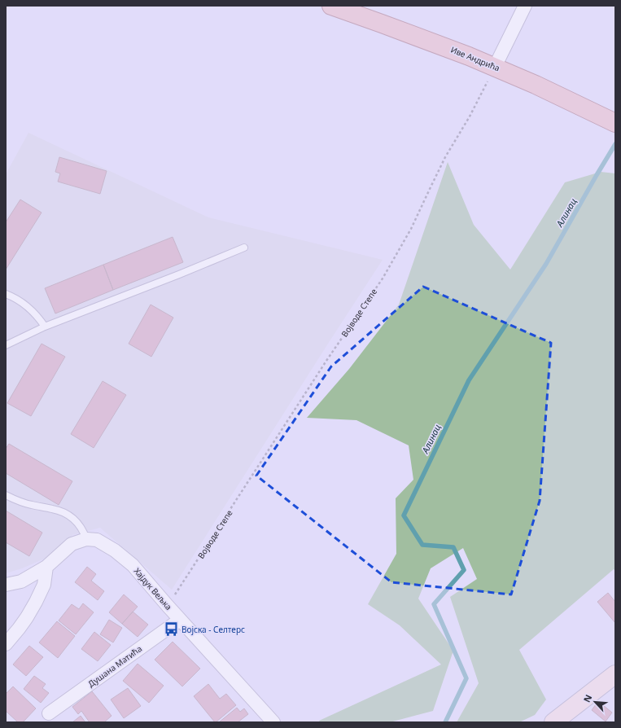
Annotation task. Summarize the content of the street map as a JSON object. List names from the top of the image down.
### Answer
{
  "streets": {
    "main road": ["Иве Андрића"],
    "street": ["Хајдук Вељка", "Душана Матића"],
    "path": ["Војводе Степе"]
  },
  "crossings": [
    ["Иве Андрића", "Војводе Степе"],
    ["Војводе Степе", "Хајдук Вељка"],
    ["Хајдук Вељка", "Душана Матића"]
  ],
  "water": ["Алинац"],
  "places": {
    "bus stop": ["Војска - Селтерс"]
  },
  "north": "top left"
}
